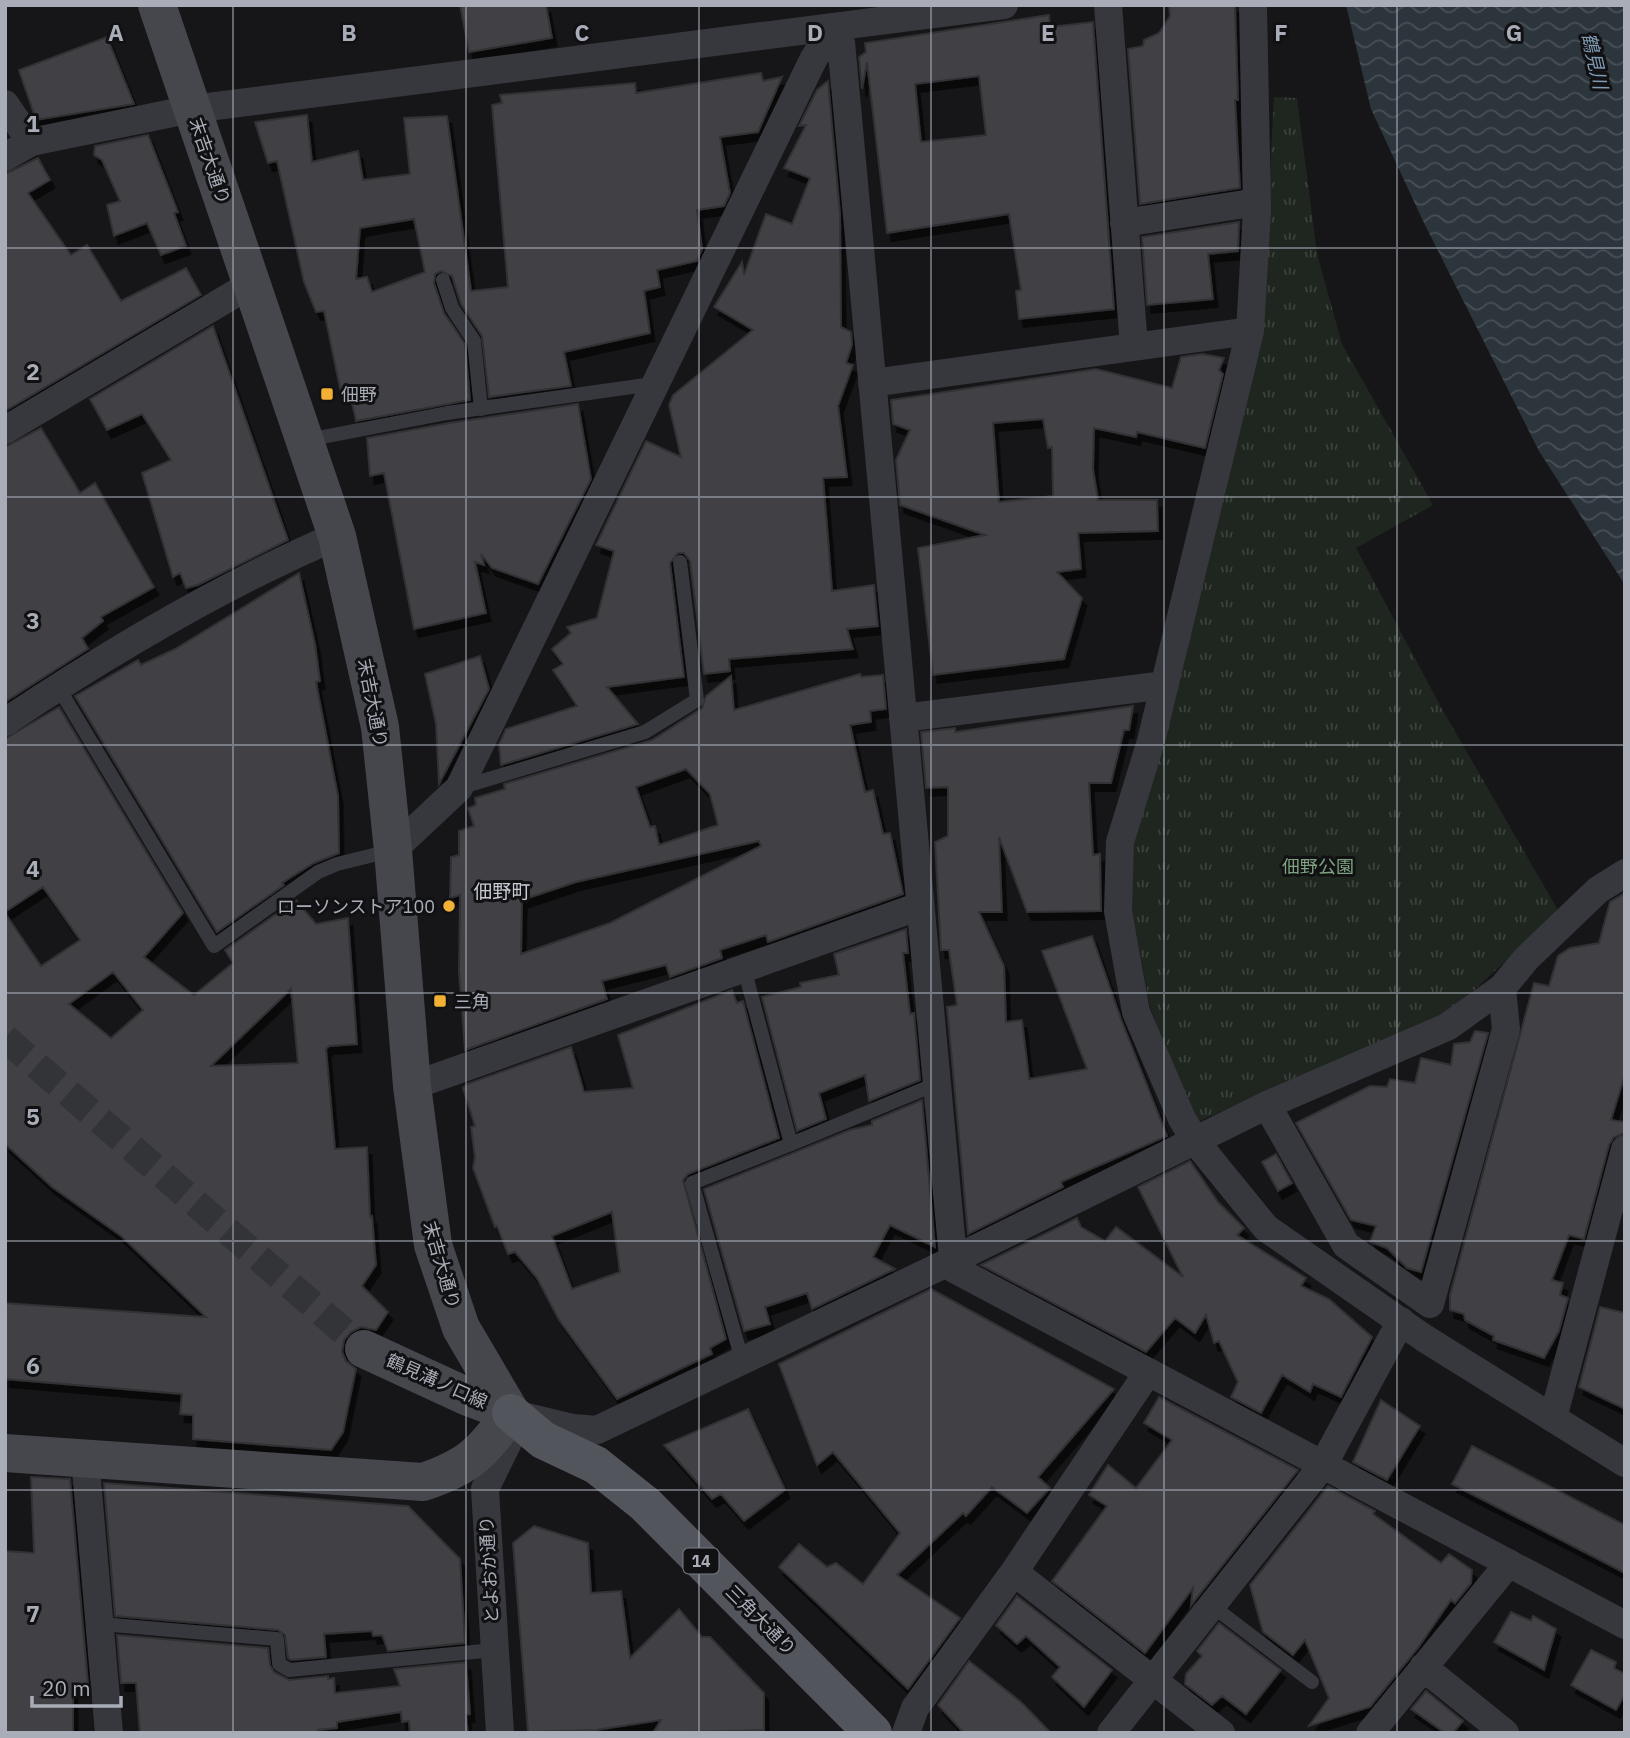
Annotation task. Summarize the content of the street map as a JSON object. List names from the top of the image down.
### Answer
{
  "streets": {
    "main road": ["14", "三角大通り"],
    "street": ["末吉大通り", "鶴見溝ノ口線", "とよおか通り"]
  },
  "crossings": [
    ["末吉大通り", "鶴見溝ノ口線"],
    ["末吉大通り", "とよおか通り"],
    ["末吉大通り", "三角大通り"],
    ["鶴見溝ノ口線", "とよおか通り"],
    ["鶴見溝ノ口線", "三角大通り"],
    ["とよおか通り", "三角大通り"]
  ],
  "districts": ["佃野町"],
  "water": ["鶴見川"],
  "parks": ["佃野公園"],
  "places": {
    "transit": ["佃野", "三角"],
    "other": ["ローソンストア100"]
  },
  "scale_bar": "20 m",
  "grid": {
    "columns": [
      "A",
      "B",
      "C",
      "D",
      "E",
      "F",
      "G"
    ],
    "rows": [
      "1",
      "2",
      "3",
      "4",
      "5",
      "6",
      "7"
    ]
  }
}
